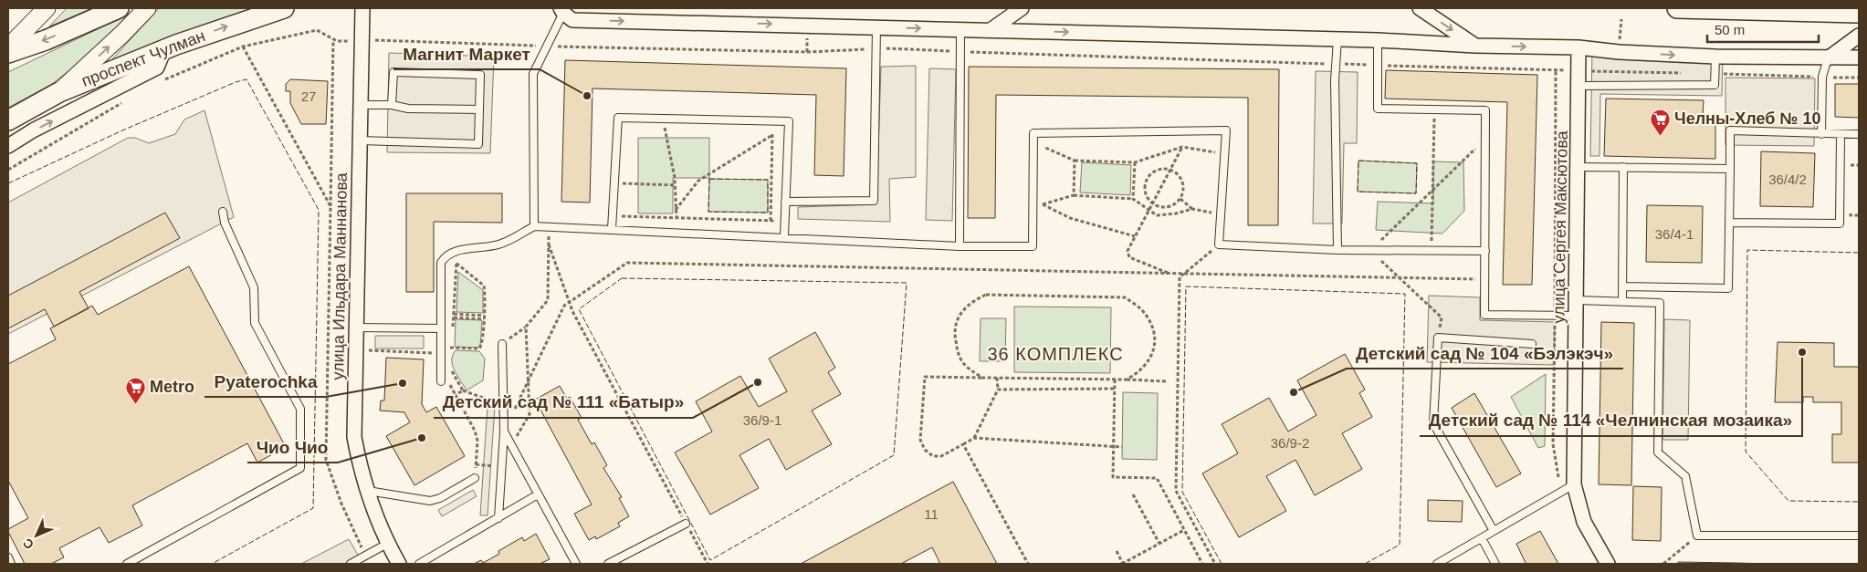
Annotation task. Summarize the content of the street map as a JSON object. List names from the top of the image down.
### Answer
{
  "streets": {
    "main road": ["проспект Чулман"],
    "street": ["улица Сергея Максютова", "улица Ильдара Маннанова"]
  },
  "one_way": ["проспект Чулман"],
  "districts": ["36 КОМПЛЕКС"],
  "places": {
    "other": [
      "Магнит Маркет",
      "Детский сад № 114 «Челнинская мозаика»",
      "Детский сад № 111 «Батыр»",
      "Pyaterochka",
      "Детский сад № 104 «Бэлэкэч»",
      "Чио Чио"
    ],
    "supermarket": ["Челны-Хлеб № 10", "Metro"]
  },
  "house_numbers": [
    "27",
    "36/4/2",
    "36/4-1",
    "36/9-1",
    "36/9-2",
    "11"
  ],
  "scale_bar": "50 m",
  "north": "bottom left"
}
